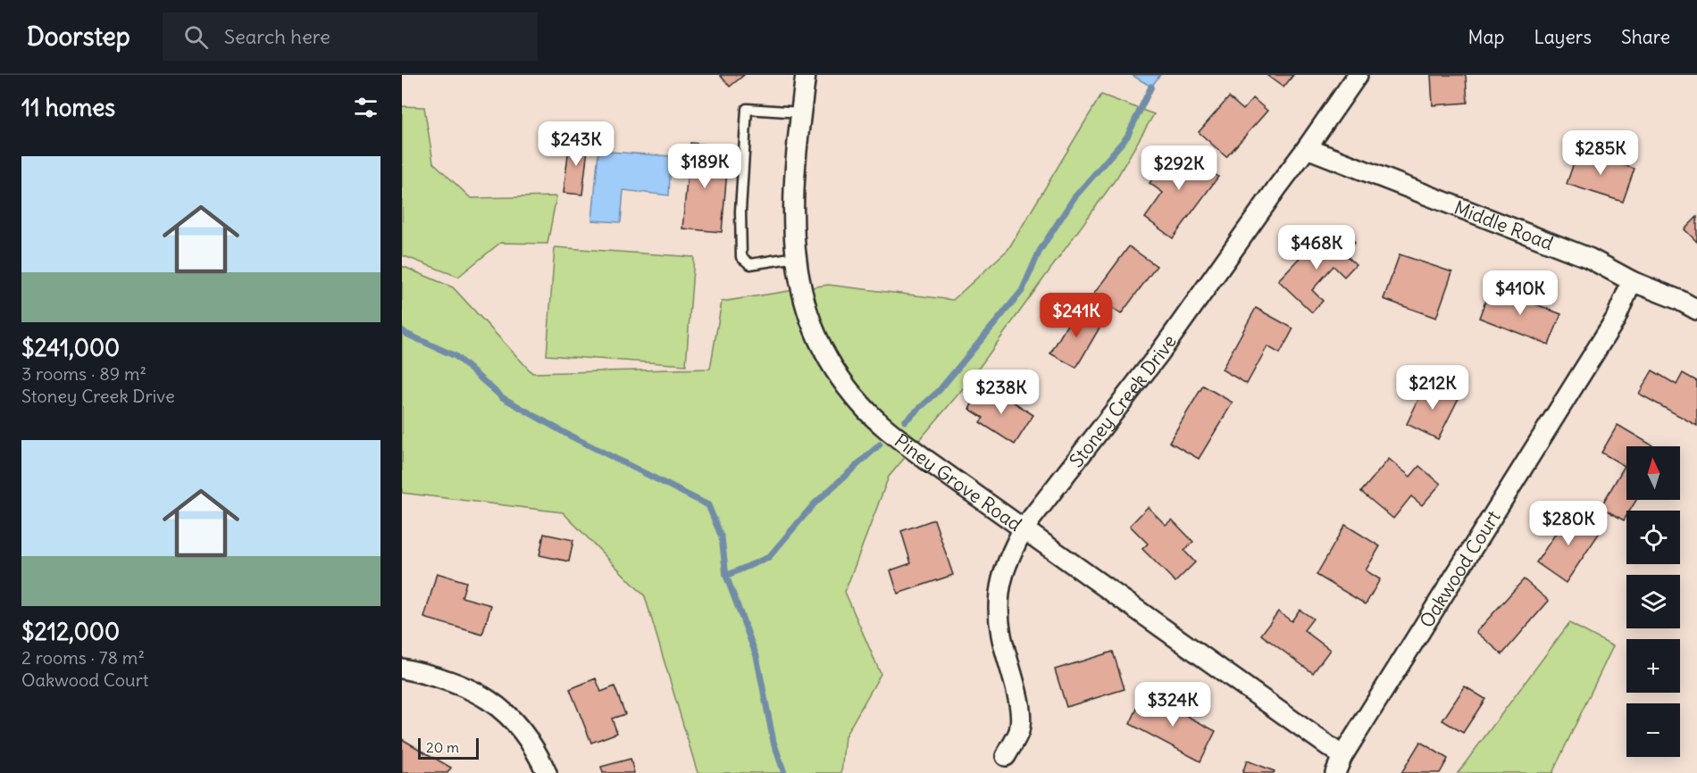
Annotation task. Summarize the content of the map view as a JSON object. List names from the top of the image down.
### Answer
{
  "streets": {
    "street": [
      "Middle Road",
      "Stoney Creek Drive",
      "Piney Grove Road",
      "Oakwood Court"
    ]
  },
  "crossings": [
    ["Middle Road", "Stoney Creek Drive"],
    ["Middle Road", "Oakwood Court"],
    ["Stoney Creek Drive", "Piney Grove Road"],
    ["Piney Grove Road", "Oakwood Court"]
  ],
  "scale_bar": "20 m",
  "north": "top",
  "page": {
    "header": "Doorstep",
    "search": "Search here",
    "nav": ["Map", "Layers", "Share"],
    "heading": "11 homes",
    "price": [
      "$243K",
      "$285K",
      "$189K",
      "$292K",
      "$468K",
      "$410K",
      "$241K",
      "$212K",
      "$238K",
      "$280K",
      "$324K"
    ],
    "list": [
      {
        "name": "$241,000",
        "note": "3 rooms · 89 m² · Stoney Creek Drive"
      },
      {
        "name": "$212,000",
        "note": "2 rooms · 78 m² · Oakwood Court"
      }
    ],
    "map_buttons": ["+", "−"],
    "scale": "20 m"
  }
}
